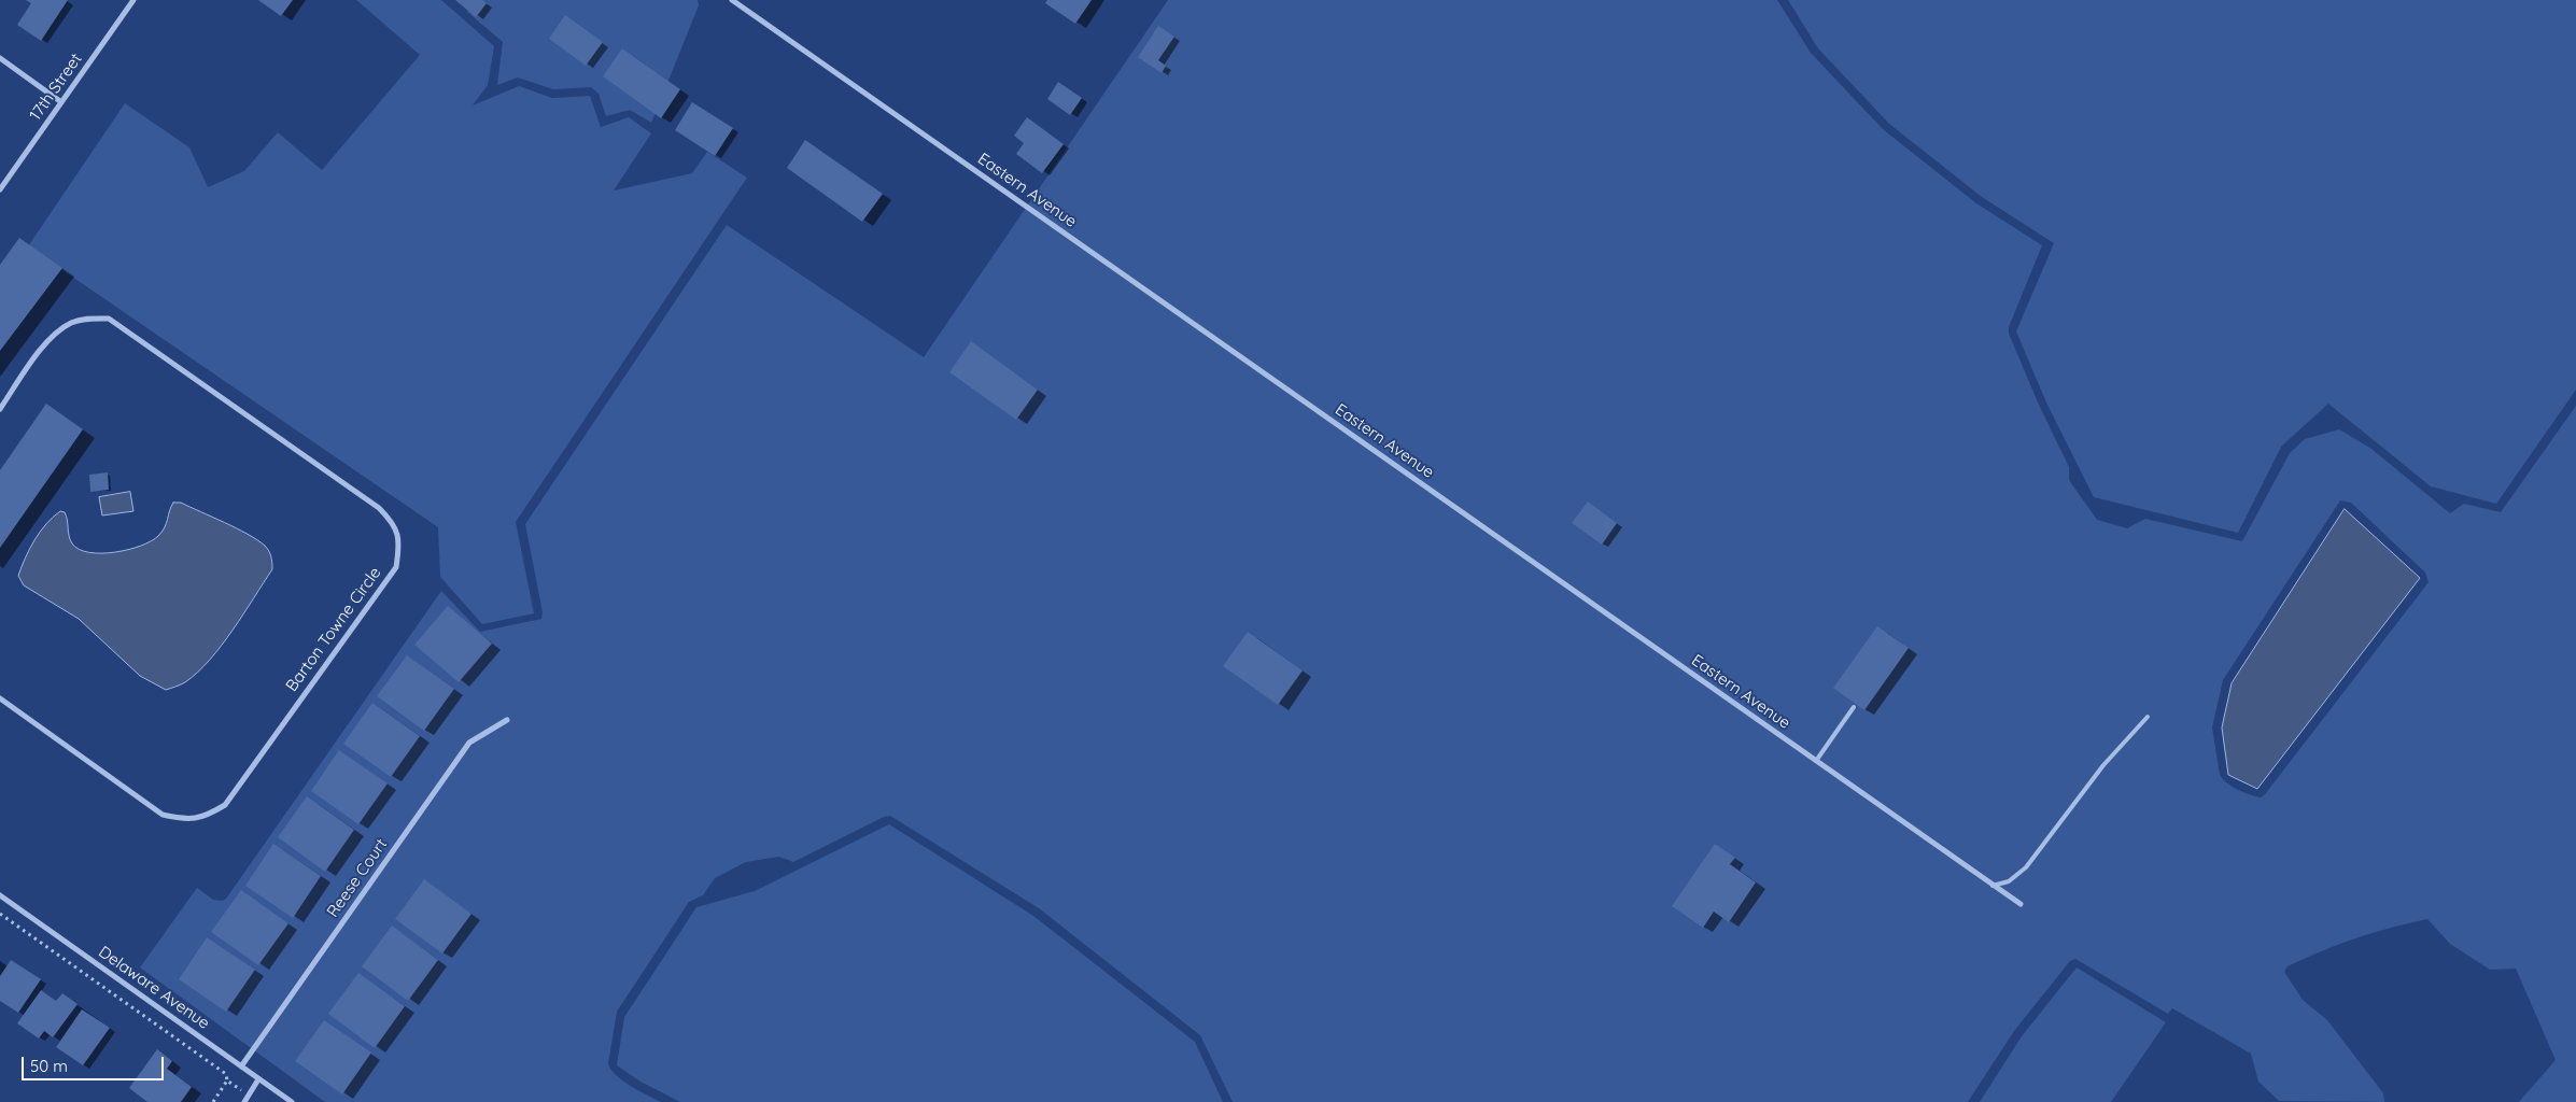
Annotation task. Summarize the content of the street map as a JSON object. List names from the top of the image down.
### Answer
{
  "streets": {
    "street": [
      "17th Street",
      "Eastern Avenue",
      "Barton Towne Circle",
      "Reese Court",
      "Delaware Avenue"
    ]
  },
  "crossings": [
    ["Reese Court", "Delaware Avenue"]
  ],
  "scale_bar": "50 m"
}
